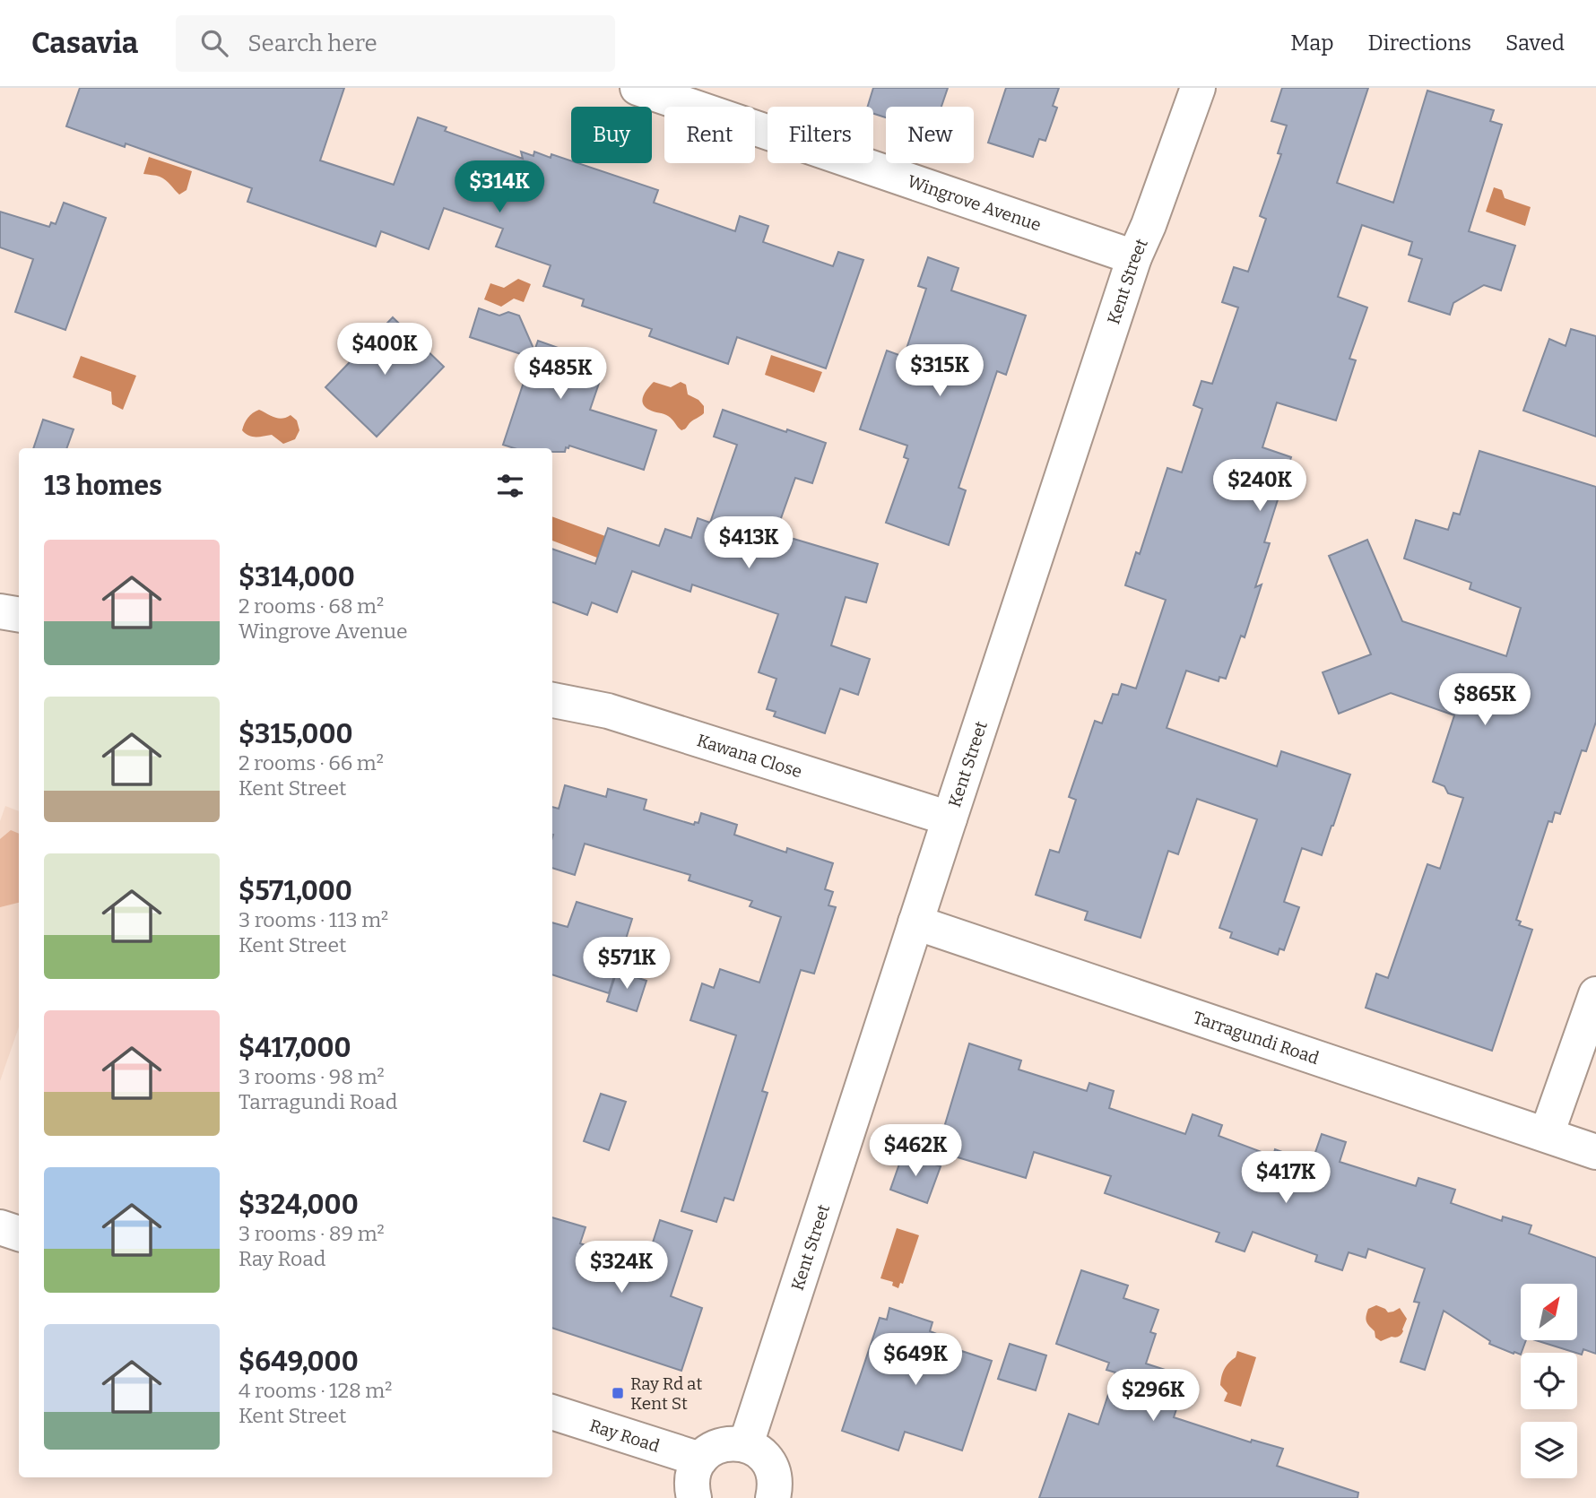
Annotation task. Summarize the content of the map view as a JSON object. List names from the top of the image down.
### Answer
{
  "streets": {
    "street": [
      "Wingrove Avenue",
      "Kent Street",
      "Kawana Close",
      "Tarragundi Road",
      "Ray Road"
    ]
  },
  "crossings": [
    ["Wingrove Avenue", "Kent Street"],
    ["Kent Street", "Kawana Close"],
    ["Kent Street", "Tarragundi Road"]
  ],
  "places": {
    "transit": ["Ray Rd at Kent St"]
  },
  "north": "top right",
  "page": {
    "header": "Casavia",
    "search": "Search here",
    "nav": ["Map", "Directions", "Saved"],
    "chip": [
      "Buy",
      "Rent",
      "Filters",
      "New"
    ],
    "price": [
      "$314K",
      "$400K",
      "$315K",
      "$485K",
      "$240K",
      "$413K",
      "$865K",
      "$571K",
      "$462K",
      "$417K",
      "$324K",
      "$649K",
      "$296K"
    ],
    "heading": "13 homes",
    "list": [
      {
        "name": "$314,000",
        "note": "2 rooms · 68 m² · Wingrove Avenue"
      },
      {
        "name": "$315,000",
        "note": "2 rooms · 66 m² · Kent Street"
      },
      {
        "name": "$571,000",
        "note": "3 rooms · 113 m² · Kent Street"
      },
      {
        "name": "$417,000",
        "note": "3 rooms · 98 m² · Tarragundi Road"
      },
      {
        "name": "$324,000",
        "note": "3 rooms · 89 m² · Ray Road"
      },
      {
        "name": "$649,000",
        "note": "4 rooms · 128 m² · Kent Street"
      }
    ]
  }
}
